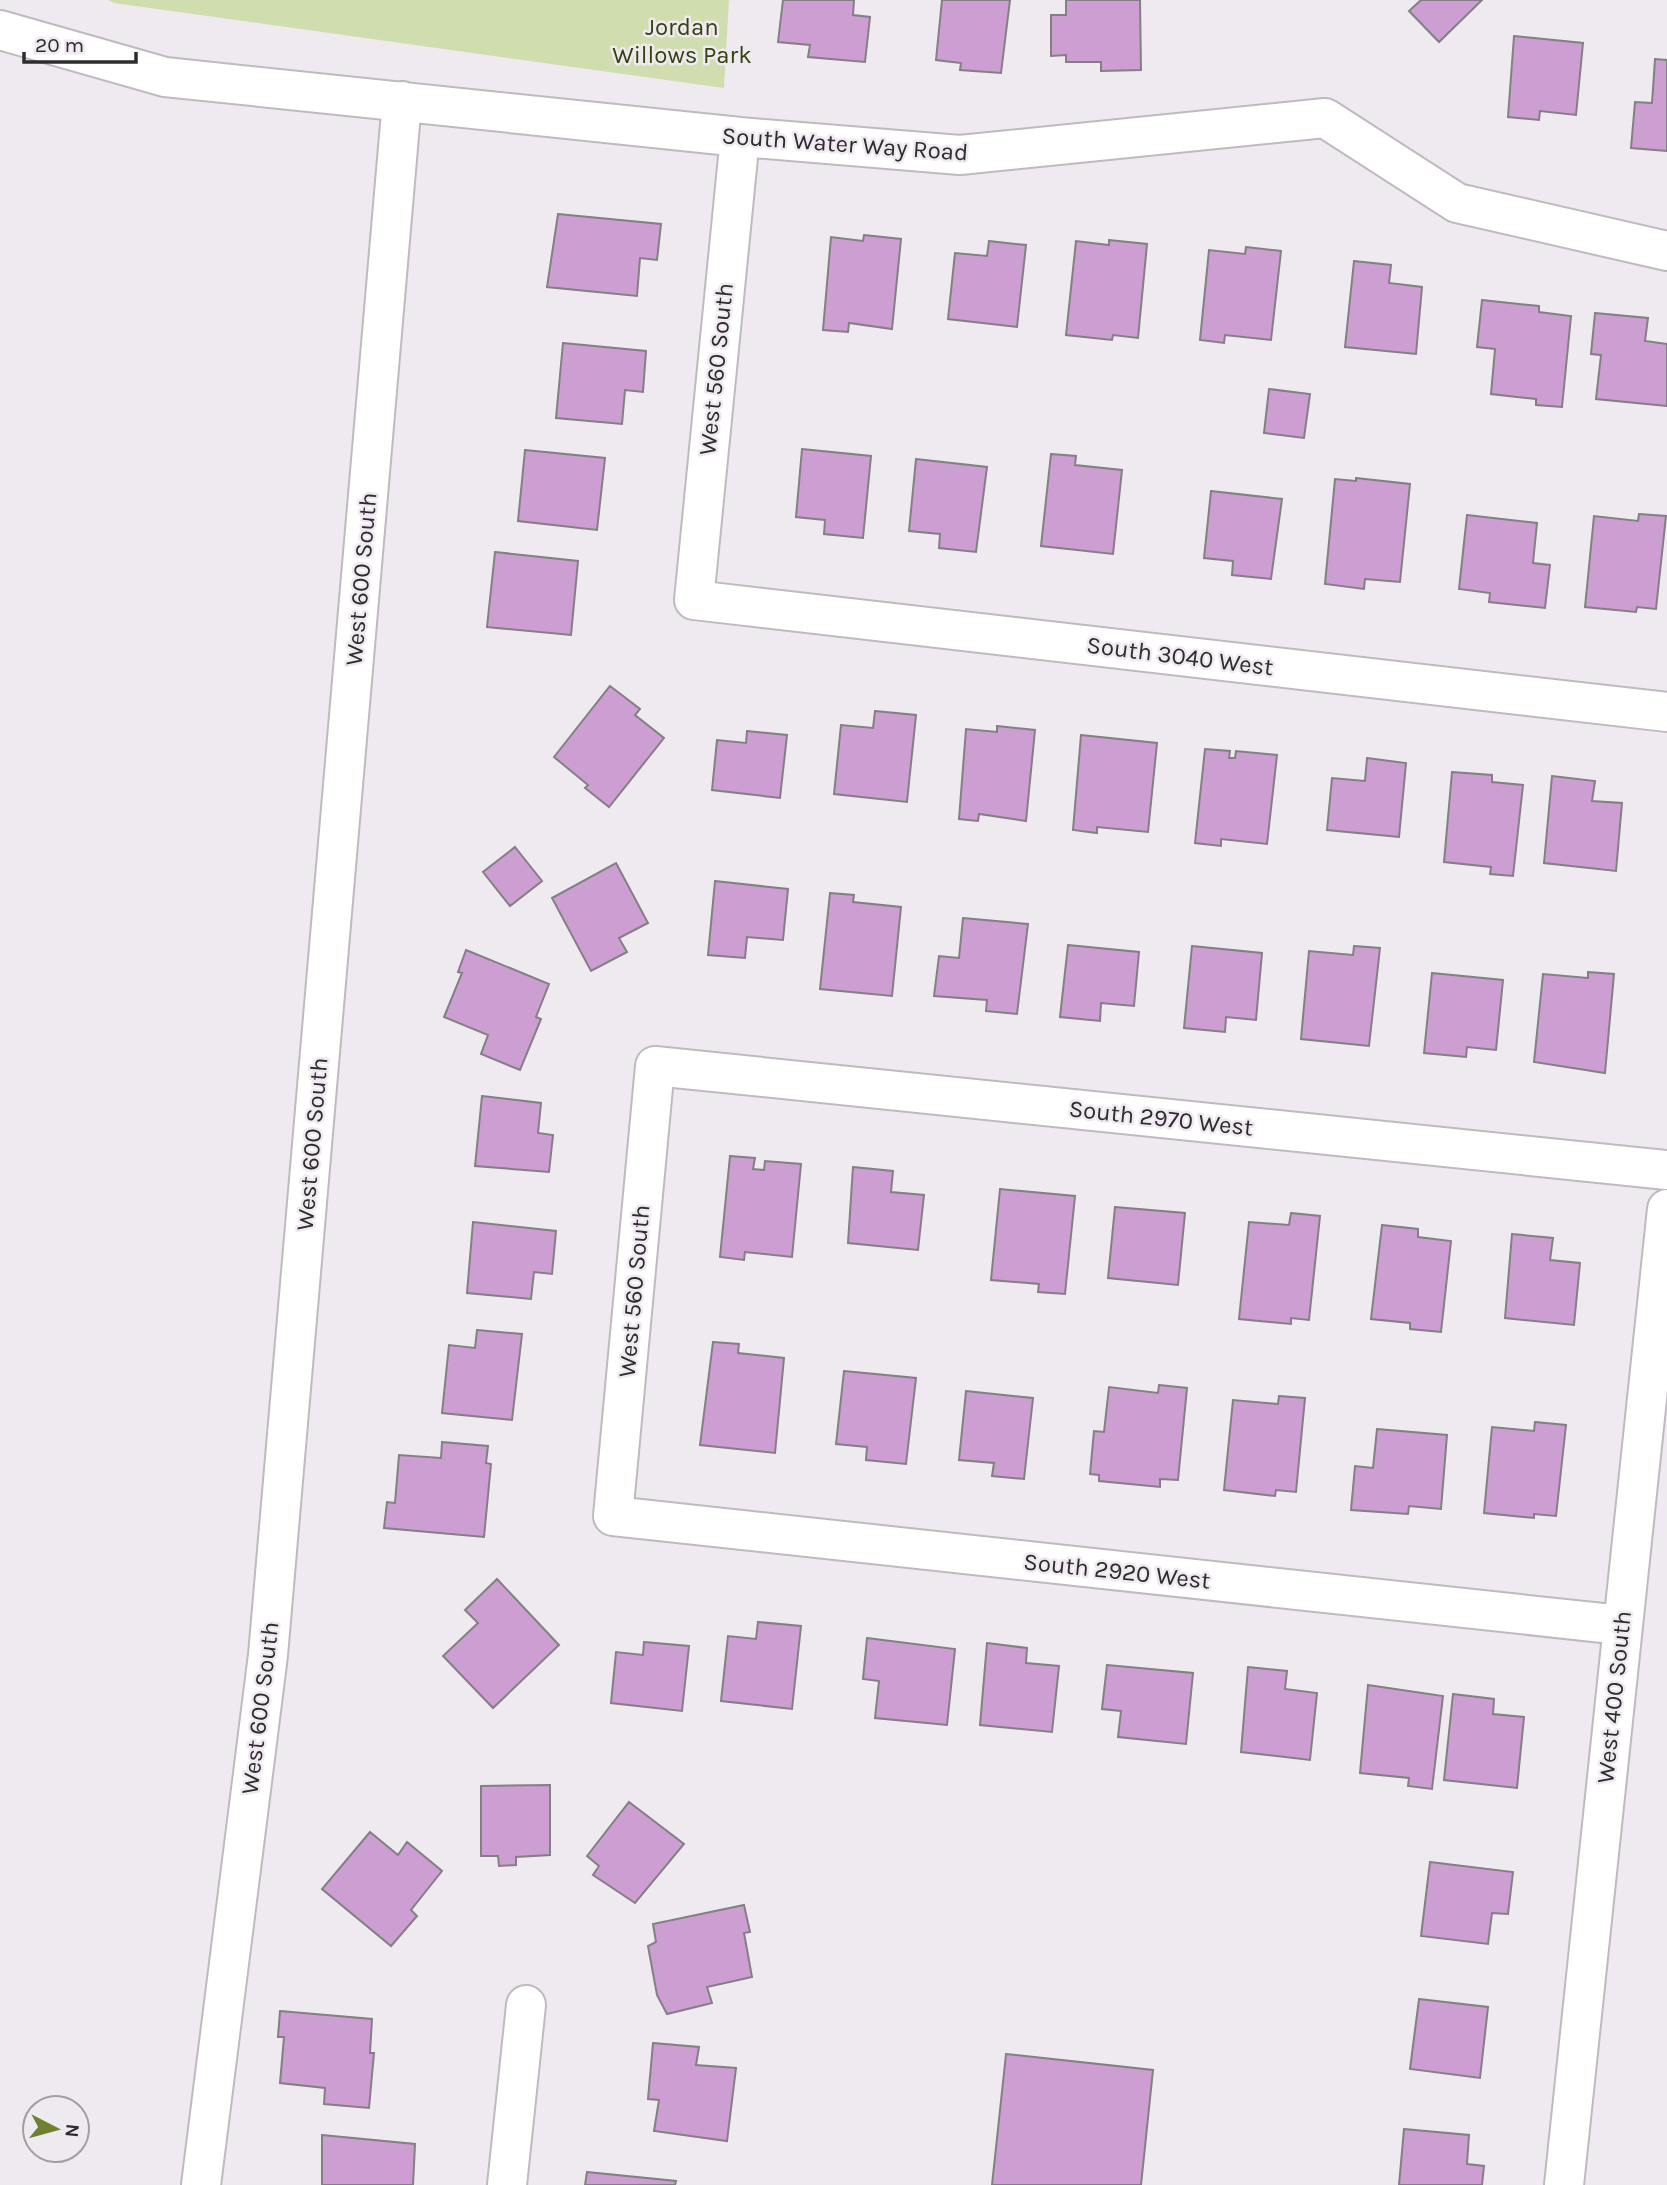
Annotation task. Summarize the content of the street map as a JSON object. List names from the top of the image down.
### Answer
{
  "streets": {
    "street": [
      "South Water Way Road",
      "West 560 South",
      "West 600 South",
      "South 3040 West",
      "South 2970 West",
      "South 2920 West",
      "West 400 South"
    ]
  },
  "crossings": [
    ["South Water Way Road", "West 560 South"],
    ["South Water Way Road", "West 600 South"],
    ["West 560 South", "South 3040 West"],
    ["West 560 South", "South 2970 West"],
    ["West 560 South", "South 2920 West"],
    ["South 2920 West", "West 400 South"]
  ],
  "parks": ["Jordan Willows Park"],
  "scale_bar": "20 m",
  "north": "right"
}
